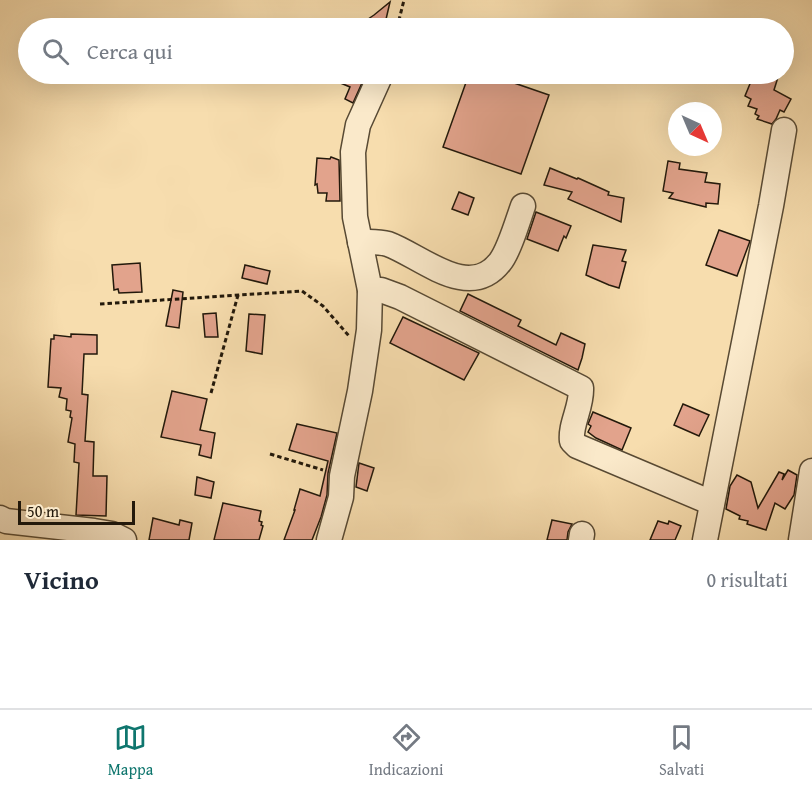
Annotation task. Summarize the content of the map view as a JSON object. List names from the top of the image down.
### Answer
{
  "scale_bar": "50 m",
  "north": "bottom right",
  "page": {
    "search": "Cerca qui",
    "scale": "50 m",
    "heading": ["Vicino", "0 risultati"],
    "nav": ["Mappa", "Indicazioni", "Salvati"]
  }
}
